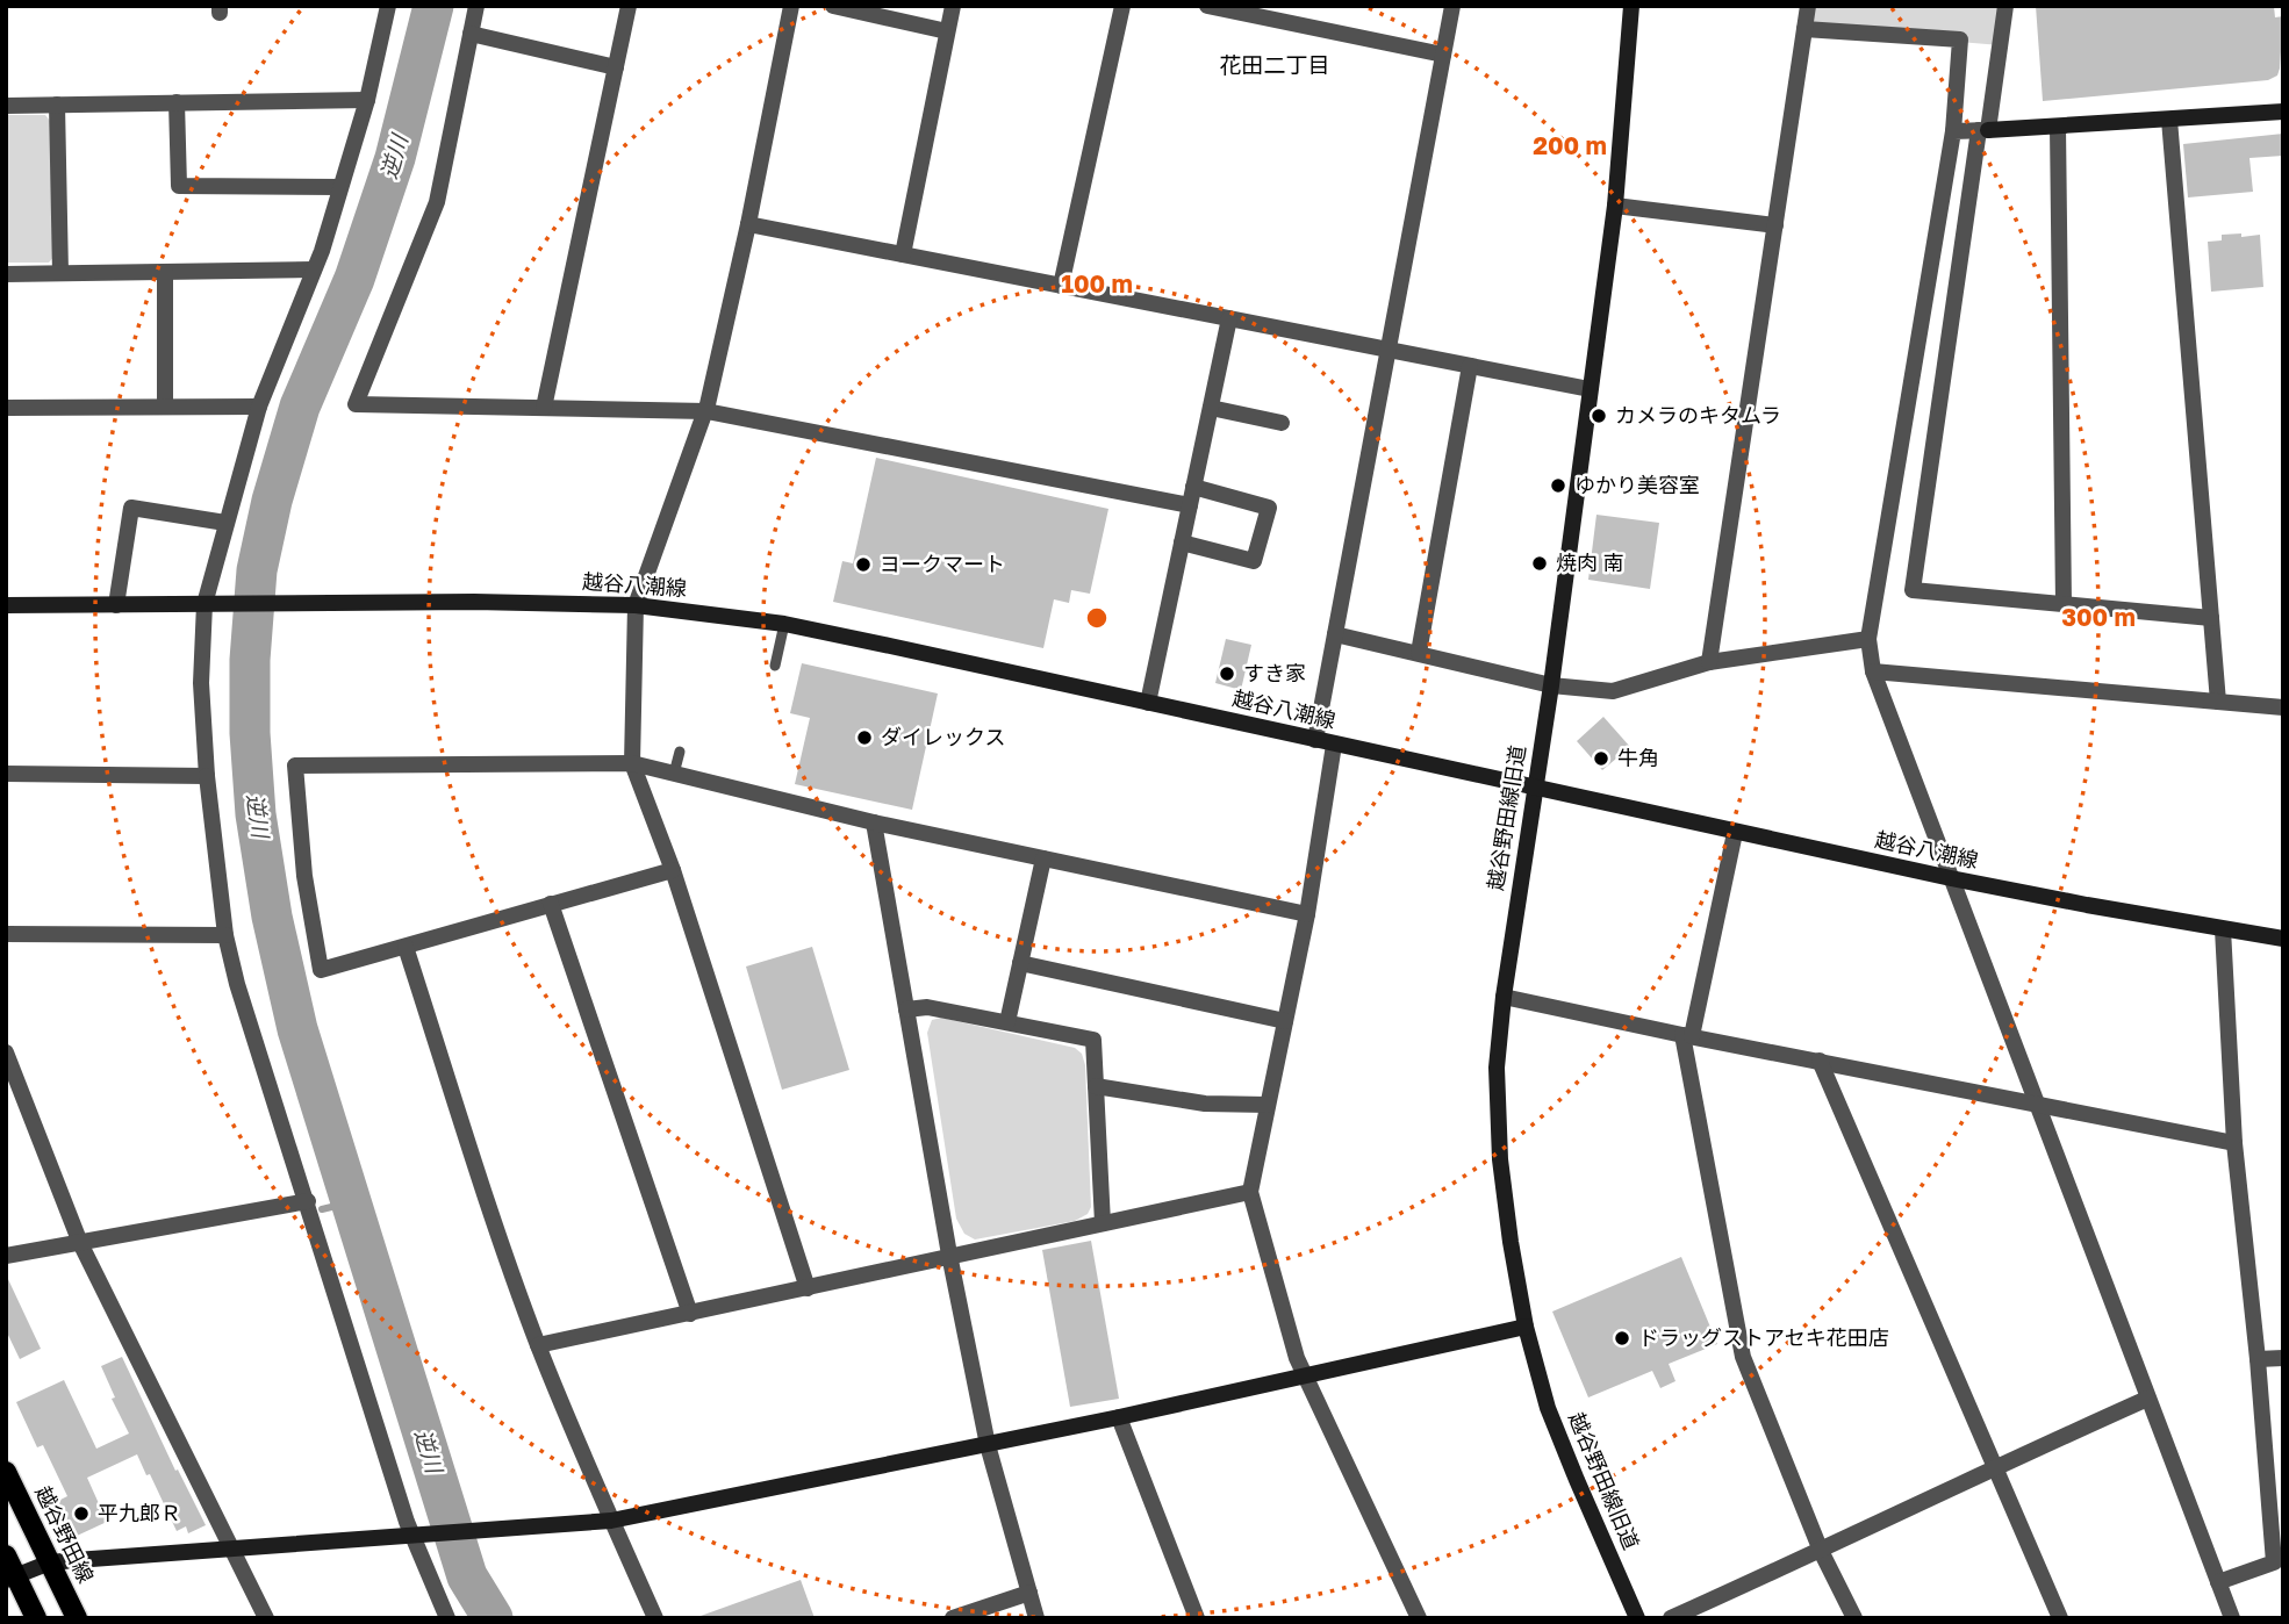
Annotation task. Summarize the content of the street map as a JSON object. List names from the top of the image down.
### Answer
{
  "streets": {
    "main road": ["越谷野田線"],
    "street": ["越谷八潮線", "越谷野田線旧道"]
  },
  "crossings": [
    ["越谷八潮線", "越谷野田線旧道"]
  ],
  "districts": ["花田二丁目"],
  "water": ["逆川"],
  "places": [
    "カメラのキタムラ",
    "ゆかり美容室",
    "焼肉 南",
    "ヨークマート",
    "すき家",
    "ダイレックス",
    "牛角",
    "ドラッグストアセキ花田店",
    "平九郎Ｒ"
  ],
  "rings": ["200 m", "100 m", "300 m"]
}
